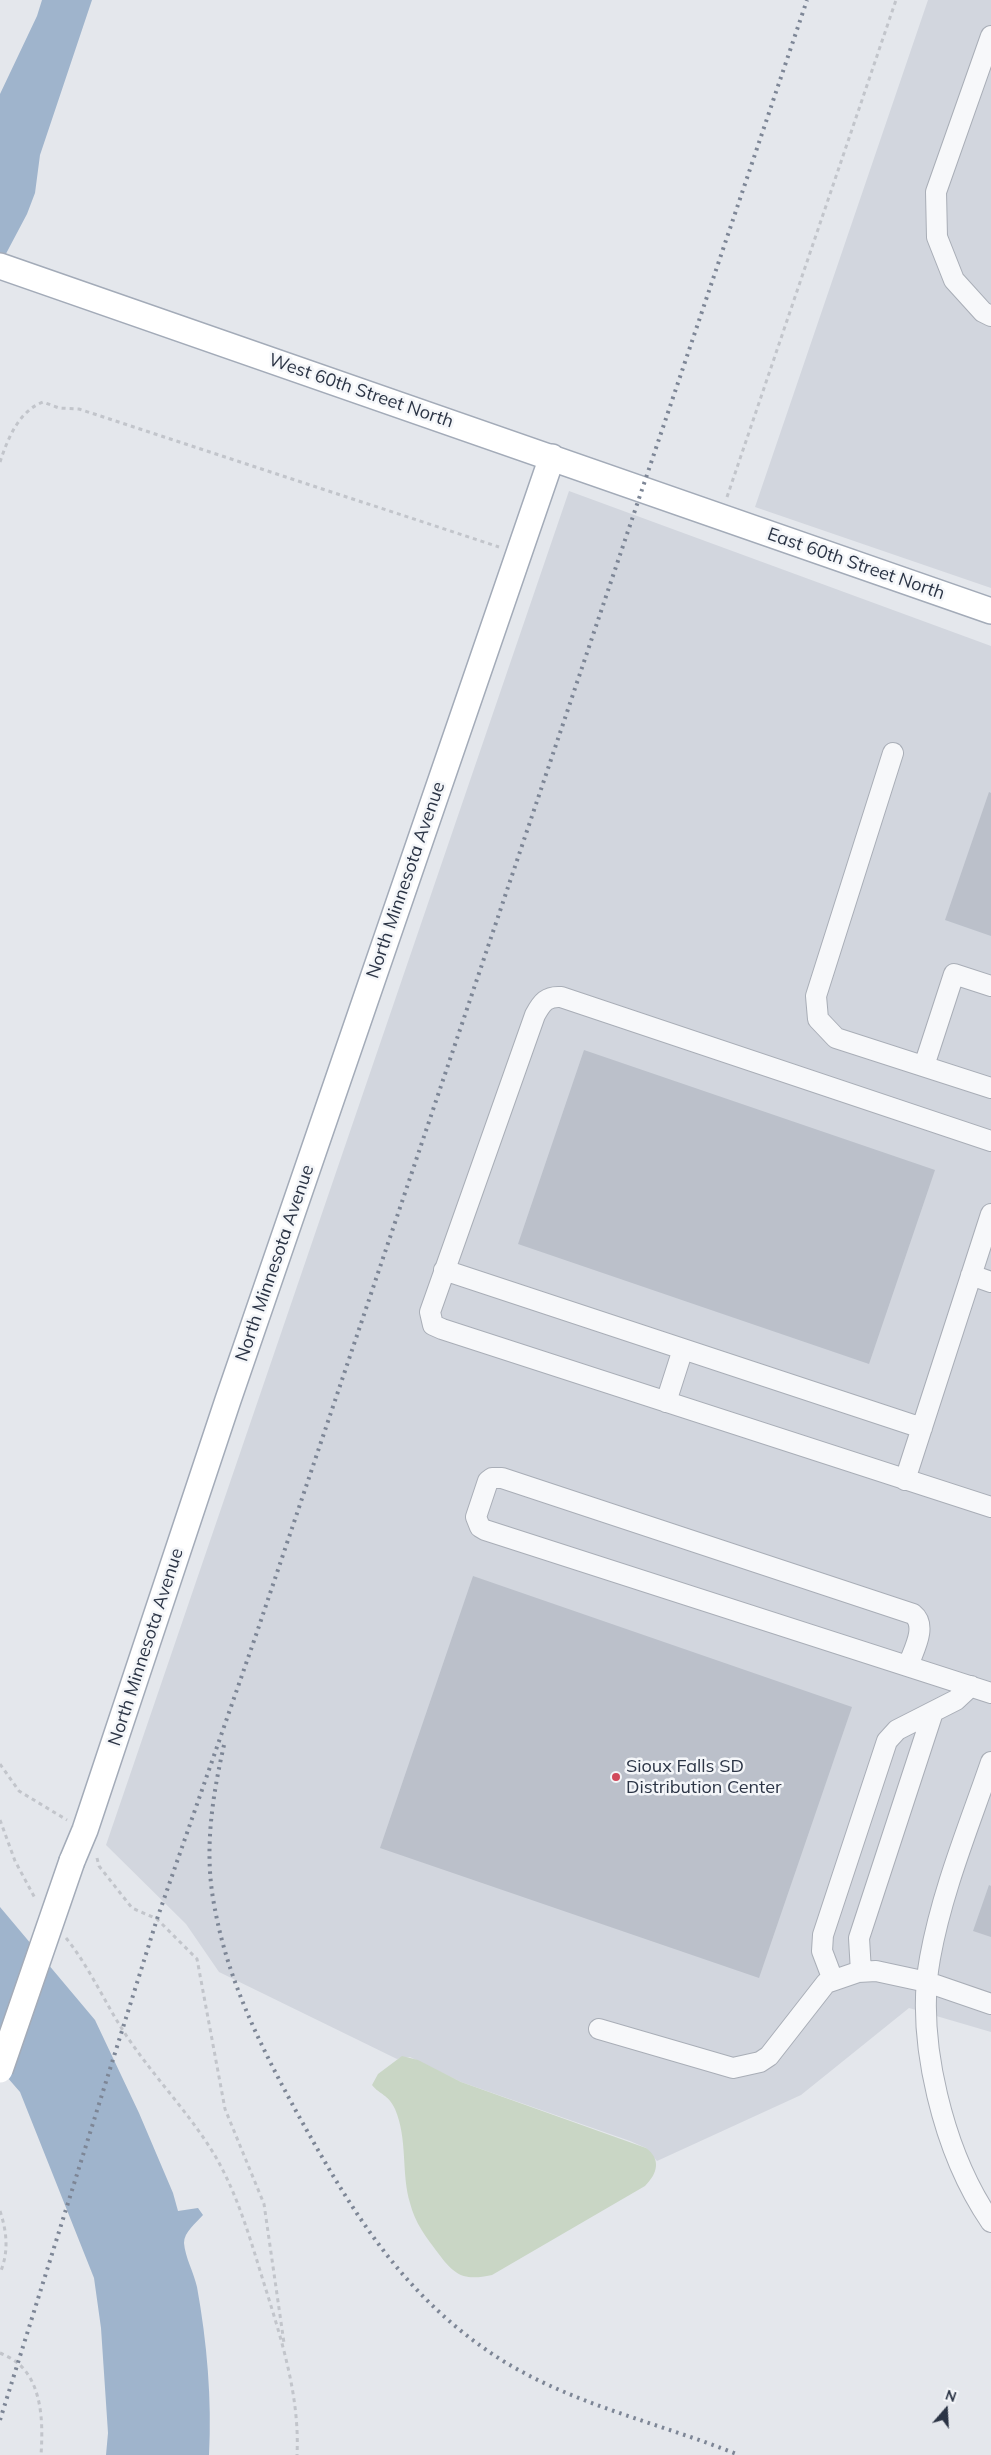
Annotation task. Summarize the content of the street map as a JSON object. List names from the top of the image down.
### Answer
{
  "streets": {
    "main road": ["West 60th Street North", "East 60th Street North", "North Minnesota Avenue"]
  },
  "crossings": [
    ["West 60th Street North", "East 60th Street North"],
    ["West 60th Street North", "North Minnesota Avenue"]
  ],
  "places": ["Sioux Falls SD Distribution Center"],
  "north": "top"
}
